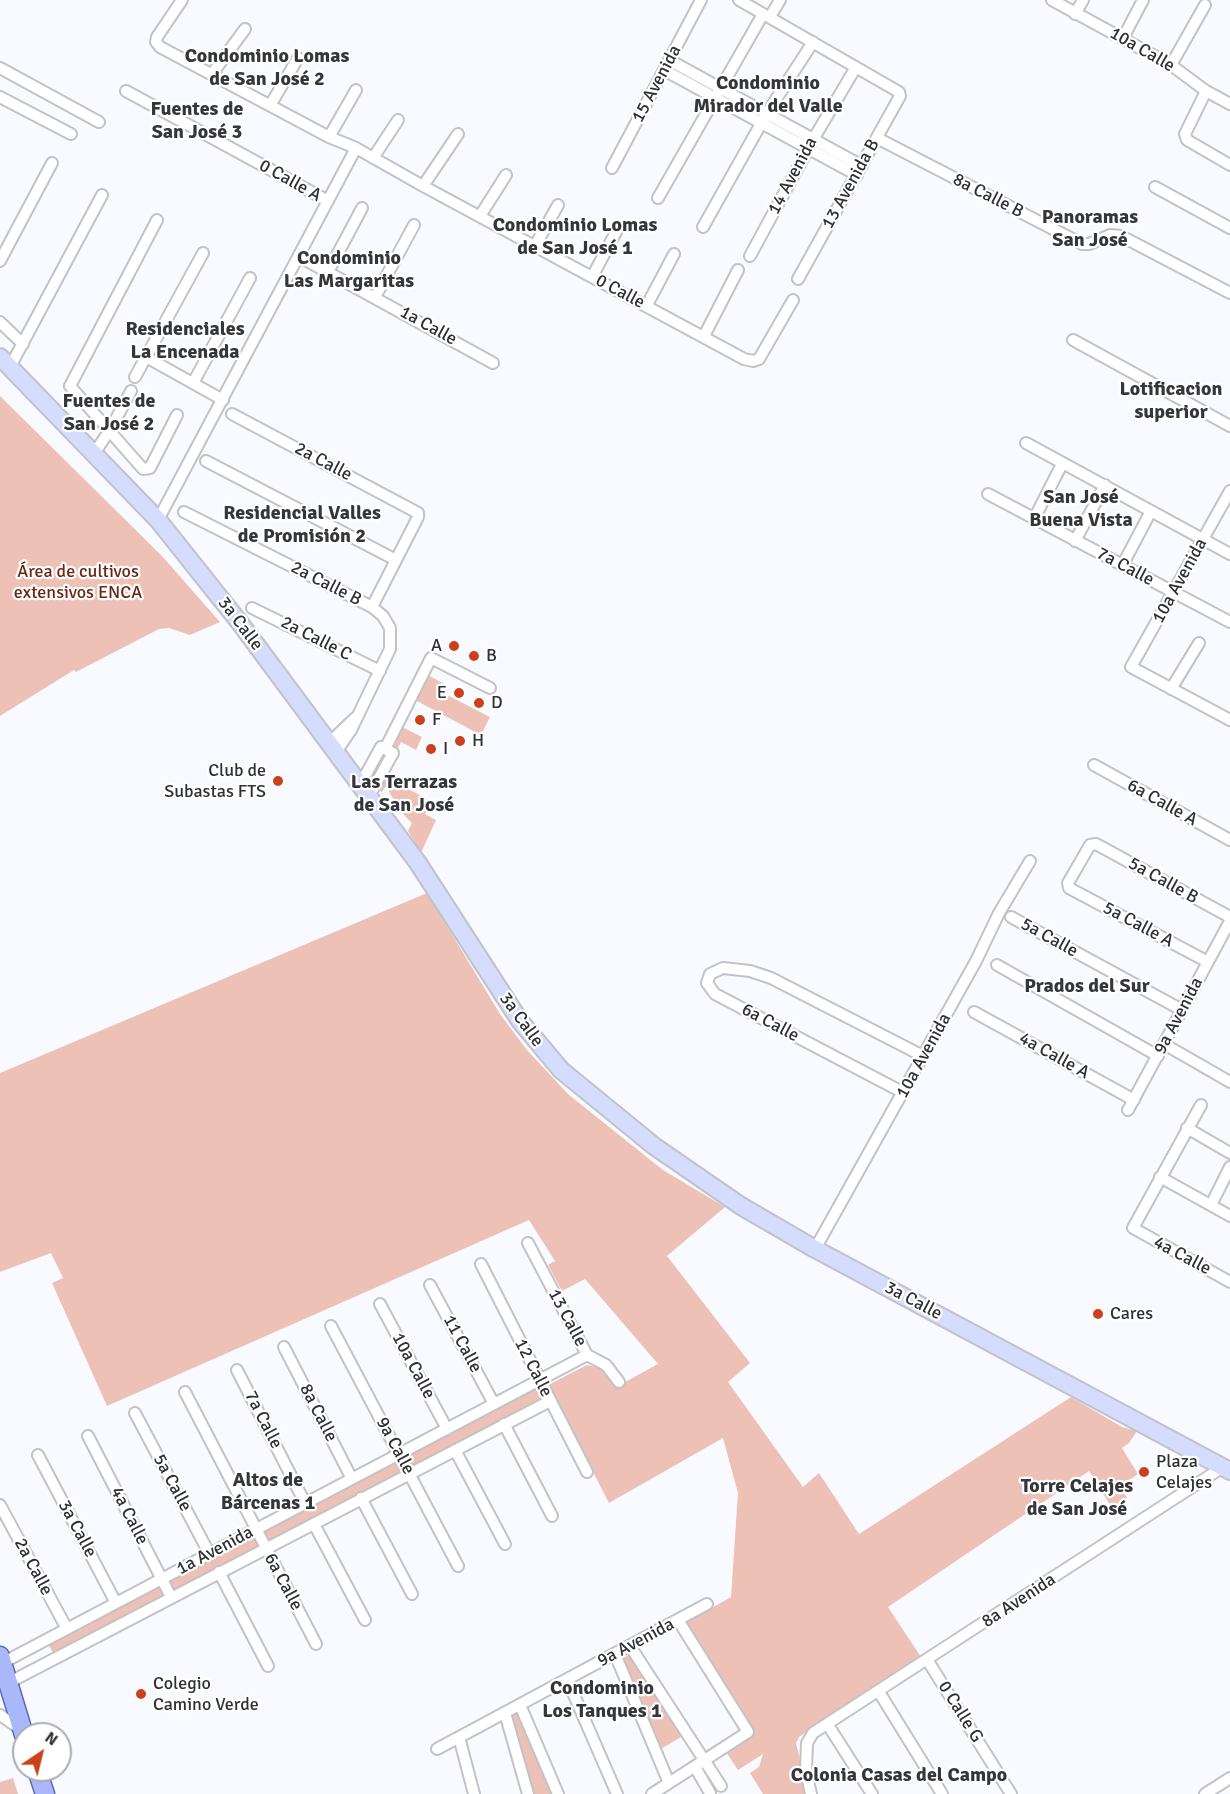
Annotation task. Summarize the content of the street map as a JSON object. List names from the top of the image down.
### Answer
{
  "streets": {
    "main road": ["3a Calle"],
    "street": [
      "10a Calle",
      "15 Avenida",
      "14 Avenida",
      "0 Calle A",
      "13 Avenida B",
      "8a Calle B",
      "0 Calle",
      "1a Calle",
      "2a Calle",
      "7a Calle",
      "10a Avenida",
      "2a Calle B",
      "2a Calle C",
      "6a Calle A",
      "5a Calle B",
      "5a Calle A",
      "5a Calle",
      "9a Avenida",
      "6a Calle",
      "4a Calle A",
      "4a Calle",
      "13 Calle",
      "11 Calle",
      "12 Calle",
      "8a Calle",
      "9a Calle",
      "1a Avenida",
      "8a Avenida",
      "0 Calle G"
    ]
  },
  "crossings": [
    ["10a Calle", "1a Avenida"],
    ["14 Avenida", "13 Avenida B"],
    ["13 Avenida B", "8a Calle B"],
    ["2a Calle", "1a Avenida"],
    ["7a Calle", "10a Avenida"],
    ["7a Calle", "1a Avenida"],
    ["10a Avenida", "3a Calle"],
    ["10a Avenida", "6a Calle"],
    ["3a Calle", "1a Avenida"],
    ["3a Calle", "8a Avenida"],
    ["5a Calle B", "5a Calle A"],
    ["5a Calle B", "9a Avenida"],
    ["5a Calle A", "9a Avenida"],
    ["5a Calle", "9a Avenida"],
    ["5a Calle", "1a Avenida"],
    ["9a Avenida", "4a Calle A"],
    ["6a Calle", "1a Avenida"],
    ["4a Calle", "1a Avenida"],
    ["13 Calle", "1a Avenida"],
    ["11 Calle", "1a Avenida"],
    ["12 Calle", "1a Avenida"],
    ["8a Calle", "1a Avenida"],
    ["9a Calle", "1a Avenida"],
    ["8a Avenida", "0 Calle G"]
  ],
  "districts": [
    "Condominio Lomas de San José 2",
    "Condominio Mirador del Valle",
    "Fuentes de San José 3",
    "Panoramas San José",
    "Condominio Lomas de San José 1",
    "Condominio Las Margaritas",
    "Residenciales La Encenada",
    "Lotificacion superior",
    "Fuentes de San José 2",
    "San José Buena Vista",
    "Residencial Valles de Promisión 2",
    "Las Terrazas de San José",
    "Prados del Sur",
    "Altos de Bárcenas 1",
    "Torre Celajes de San José",
    "Condominio Los Tanques 1",
    "Colonia Casas del Campo"
  ],
  "parks": ["Área de cultivos extensivos ENCA"],
  "places": [
    "A",
    "B",
    "E",
    "D",
    "F",
    "H",
    "I",
    "Club de Subastas FTS",
    "Cares",
    "Plaza Celajes",
    "Colegio Camino Verde"
  ],
  "north": "top right"
}
